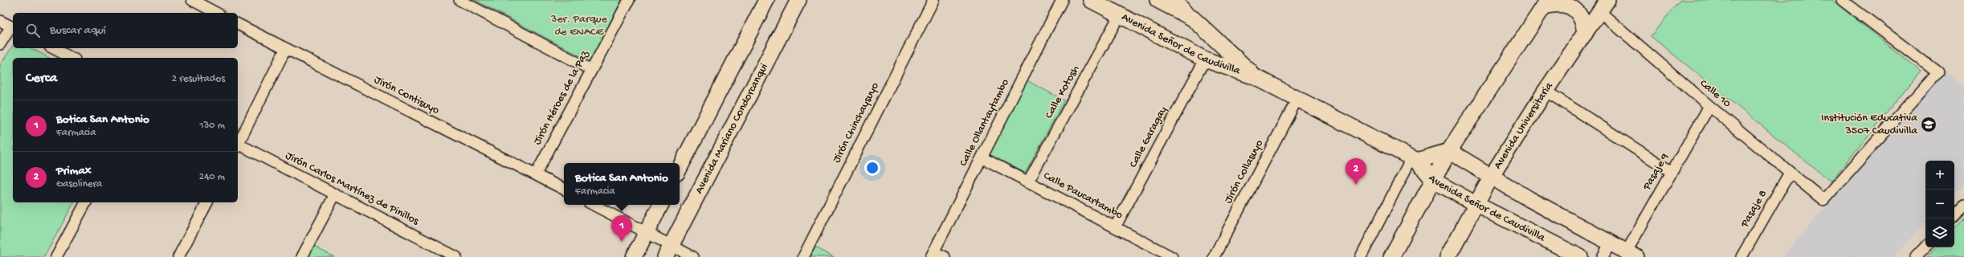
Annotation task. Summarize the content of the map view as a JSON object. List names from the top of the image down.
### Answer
{
  "streets": {
    "main road": ["Avenida Señor de Caudivilla", "Avenida Universitaria", "Avenida Mariano Condorcanqui"],
    "street": [
      "Calle Kotosh",
      "Calle 10",
      "Jirón Contisuyo",
      "Jirón Héroes de la Paz",
      "Jirón Chinchaysuyo",
      "Calle Ollantaytambo",
      "Calle Garagay",
      "Jirón Collasuyo",
      "Pasaje 9",
      "Jirón Carlos Martínez de Pinillos",
      "Calle Paucartambo",
      "Pasaje 8"
    ]
  },
  "crossings": [
    ["Avenida Señor de Caudivilla", "Calle Kotosh"],
    ["Avenida Señor de Caudivilla", "Avenida Universitaria"],
    ["Avenida Señor de Caudivilla", "Calle Garagay"],
    ["Avenida Señor de Caudivilla", "Jirón Collasuyo"],
    ["Calle Kotosh", "Calle Paucartambo"],
    ["Calle 10", "Avenida Universitaria"],
    ["Calle 10", "Pasaje 9"],
    ["Calle 10", "Pasaje 8"],
    ["Jirón Contisuyo", "Jirón Héroes de la Paz"],
    ["Calle Ollantaytambo", "Calle Paucartambo"],
    ["Calle Garagay", "Calle Paucartambo"]
  ],
  "parks": ["3er. Parque de ENACE"],
  "places": {
    "school or university": ["Institución Educativa 3507 Caudivilla"]
  },
  "page": {
    "search": "Buscar aquí",
    "heading": ["Cerca", "2 resultados"],
    "list": [
      {
        "mark": "1",
        "name": "Botica San Antonio",
        "note": "Farmacia",
        "value": "130 m"
      },
      {
        "mark": "2",
        "name": "Primax",
        "note": "Gasolinera",
        "value": "240 m"
      }
    ],
    "pins": ["2", "1"],
    "map_buttons": ["+", "−"],
    "popup": ["Botica San Antonio", "Farmacia"]
  }
}
